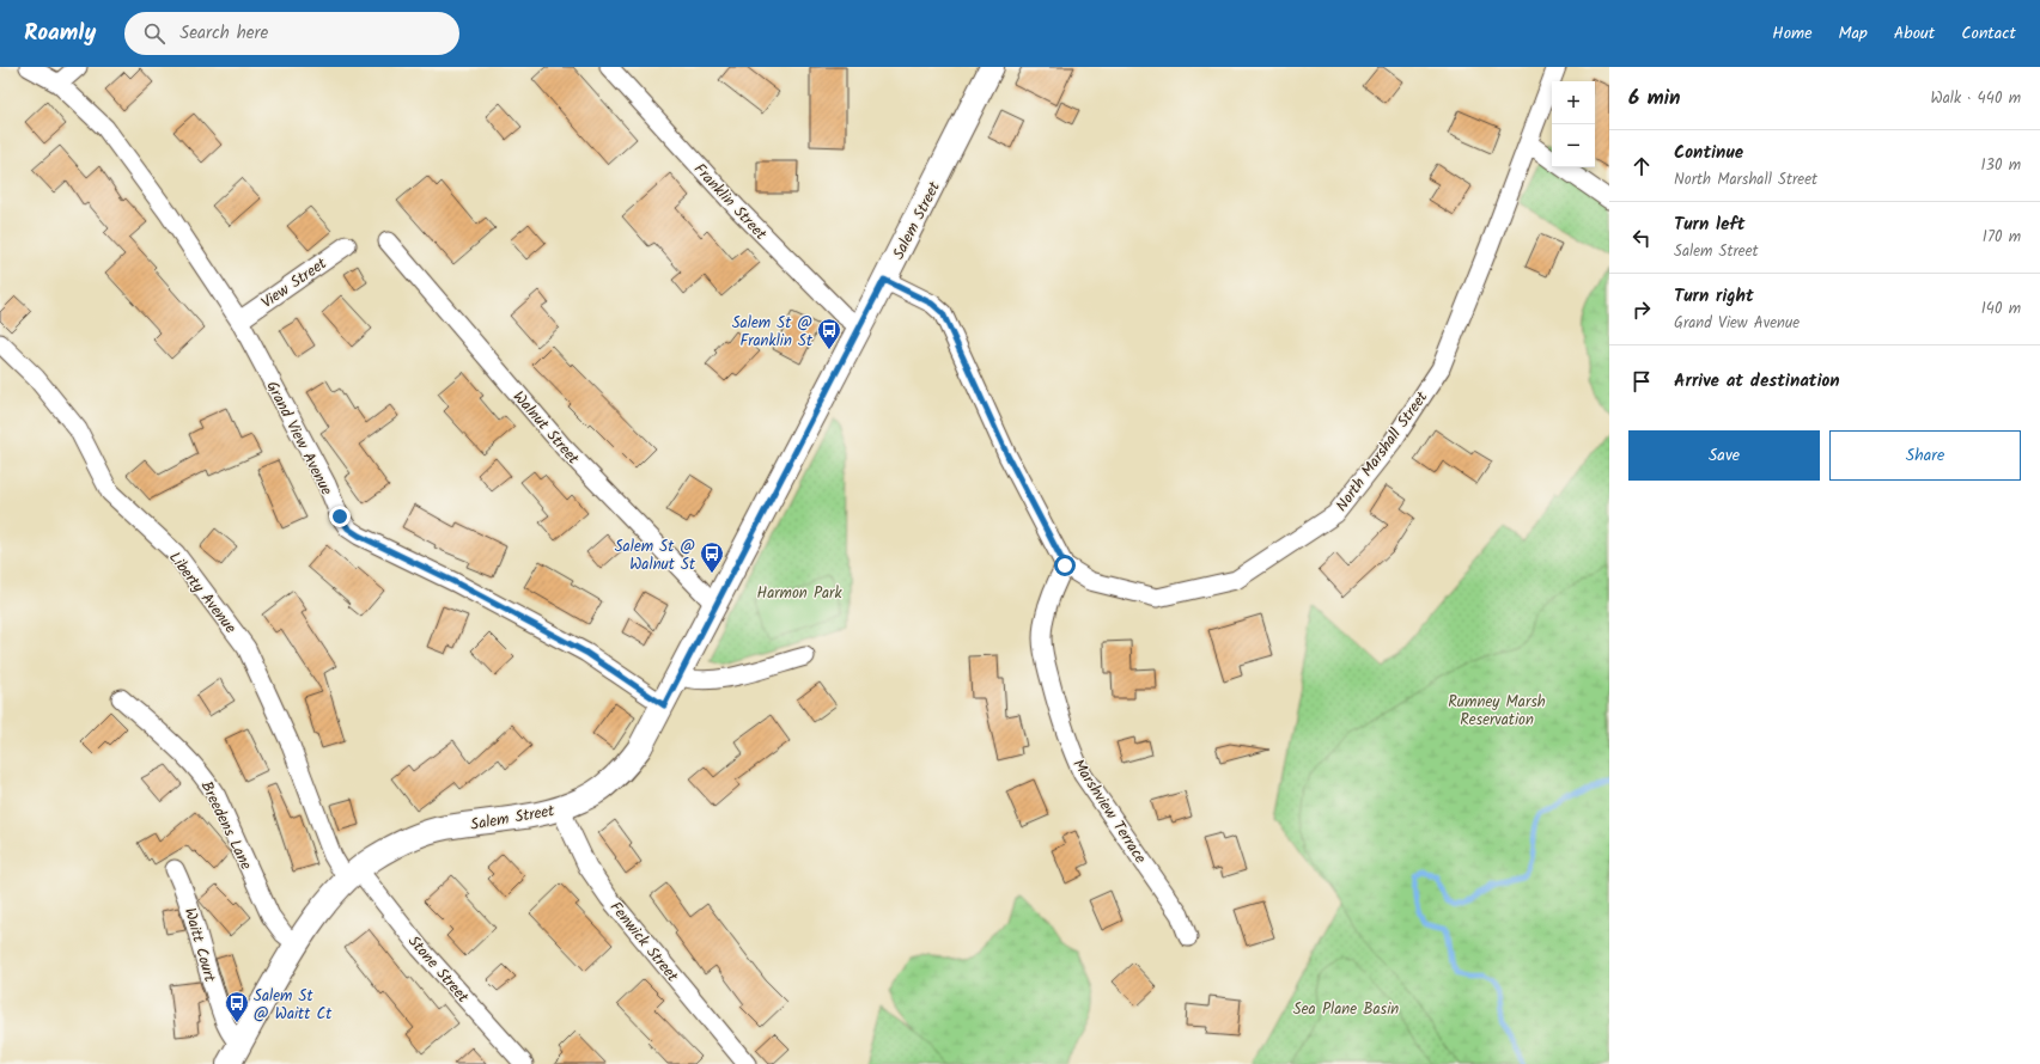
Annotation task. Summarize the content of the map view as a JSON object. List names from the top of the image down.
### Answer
{
  "streets": {
    "main road": ["Salem Street"],
    "street": [
      "Franklin Street",
      "View Street",
      "Walnut Street",
      "Grand View Avenue",
      "North Marshall Street",
      "Liberty Avenue",
      "Marshview Terrace",
      "Breedens Lane",
      "Fenwick Street",
      "Waitt Court",
      "Stone Street"
    ]
  },
  "crossings": [
    ["Franklin Street", "Salem Street"],
    ["Salem Street", "Walnut Street"],
    ["Salem Street", "Grand View Avenue"],
    ["Salem Street", "Liberty Avenue"],
    ["Salem Street", "Breedens Lane"],
    ["Salem Street", "Fenwick Street"],
    ["Salem Street", "Waitt Court"],
    ["Salem Street", "Stone Street"],
    ["View Street", "Grand View Avenue"],
    ["North Marshall Street", "Marshview Terrace"],
    ["Liberty Avenue", "Stone Street"]
  ],
  "parks": ["Harmon Park", "Rumney Marsh Reservation", "Sea Plane Basin"],
  "places": {
    "bus stop": ["Salem St @ Franklin St", "Salem St @ Walnut St", "Salem St @ Waitt Ct"]
  },
  "page": {
    "header": "Roamly",
    "search": "Search here",
    "nav": [
      "Home",
      "Map",
      "About",
      "Contact"
    ],
    "heading": ["6 min", "Walk · 440 m"],
    "map_buttons": ["+", "−"],
    "list": [
      ["Continue", "North Marshall Street", "130 m"],
      ["Turn left", "Salem Street", "170 m"],
      ["Turn right", "Grand View Avenue", "140 m"],
      "Arrive at destination"
    ],
    "buttons": ["Save", "Share"]
  }
}
